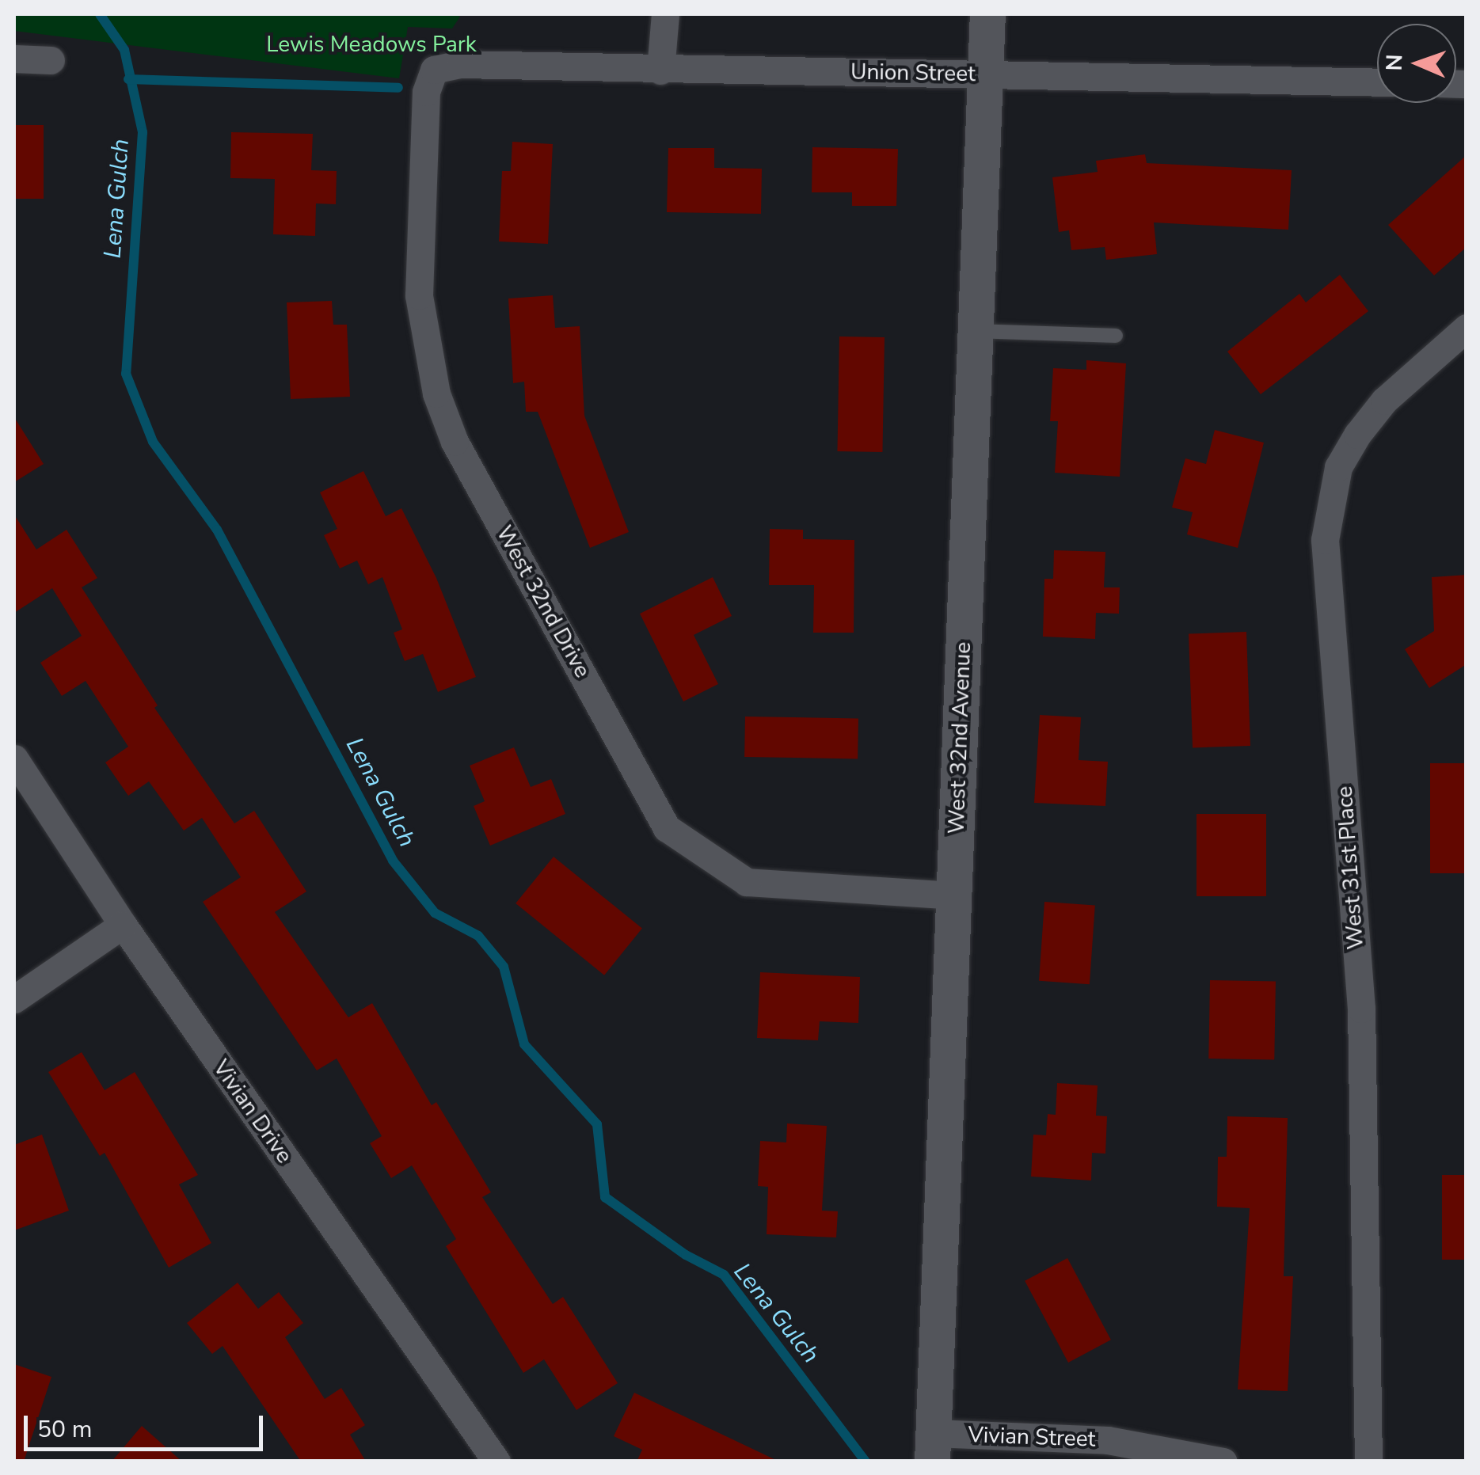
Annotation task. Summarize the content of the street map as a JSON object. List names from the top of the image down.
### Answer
{
  "streets": {
    "street": [
      "Union Street",
      "West 32nd Drive",
      "West 32nd Avenue",
      "West 31st Place",
      "Vivian Drive",
      "Vivian Street"
    ]
  },
  "crossings": [
    ["Union Street", "West 32nd Drive"],
    ["Union Street", "West 32nd Avenue"],
    ["West 32nd Drive", "West 32nd Avenue"],
    ["West 32nd Avenue", "Vivian Street"]
  ],
  "water": ["Lena Gulch"],
  "parks": ["Lewis Meadows Park"],
  "scale_bar": "50 m",
  "north": "left"
}
